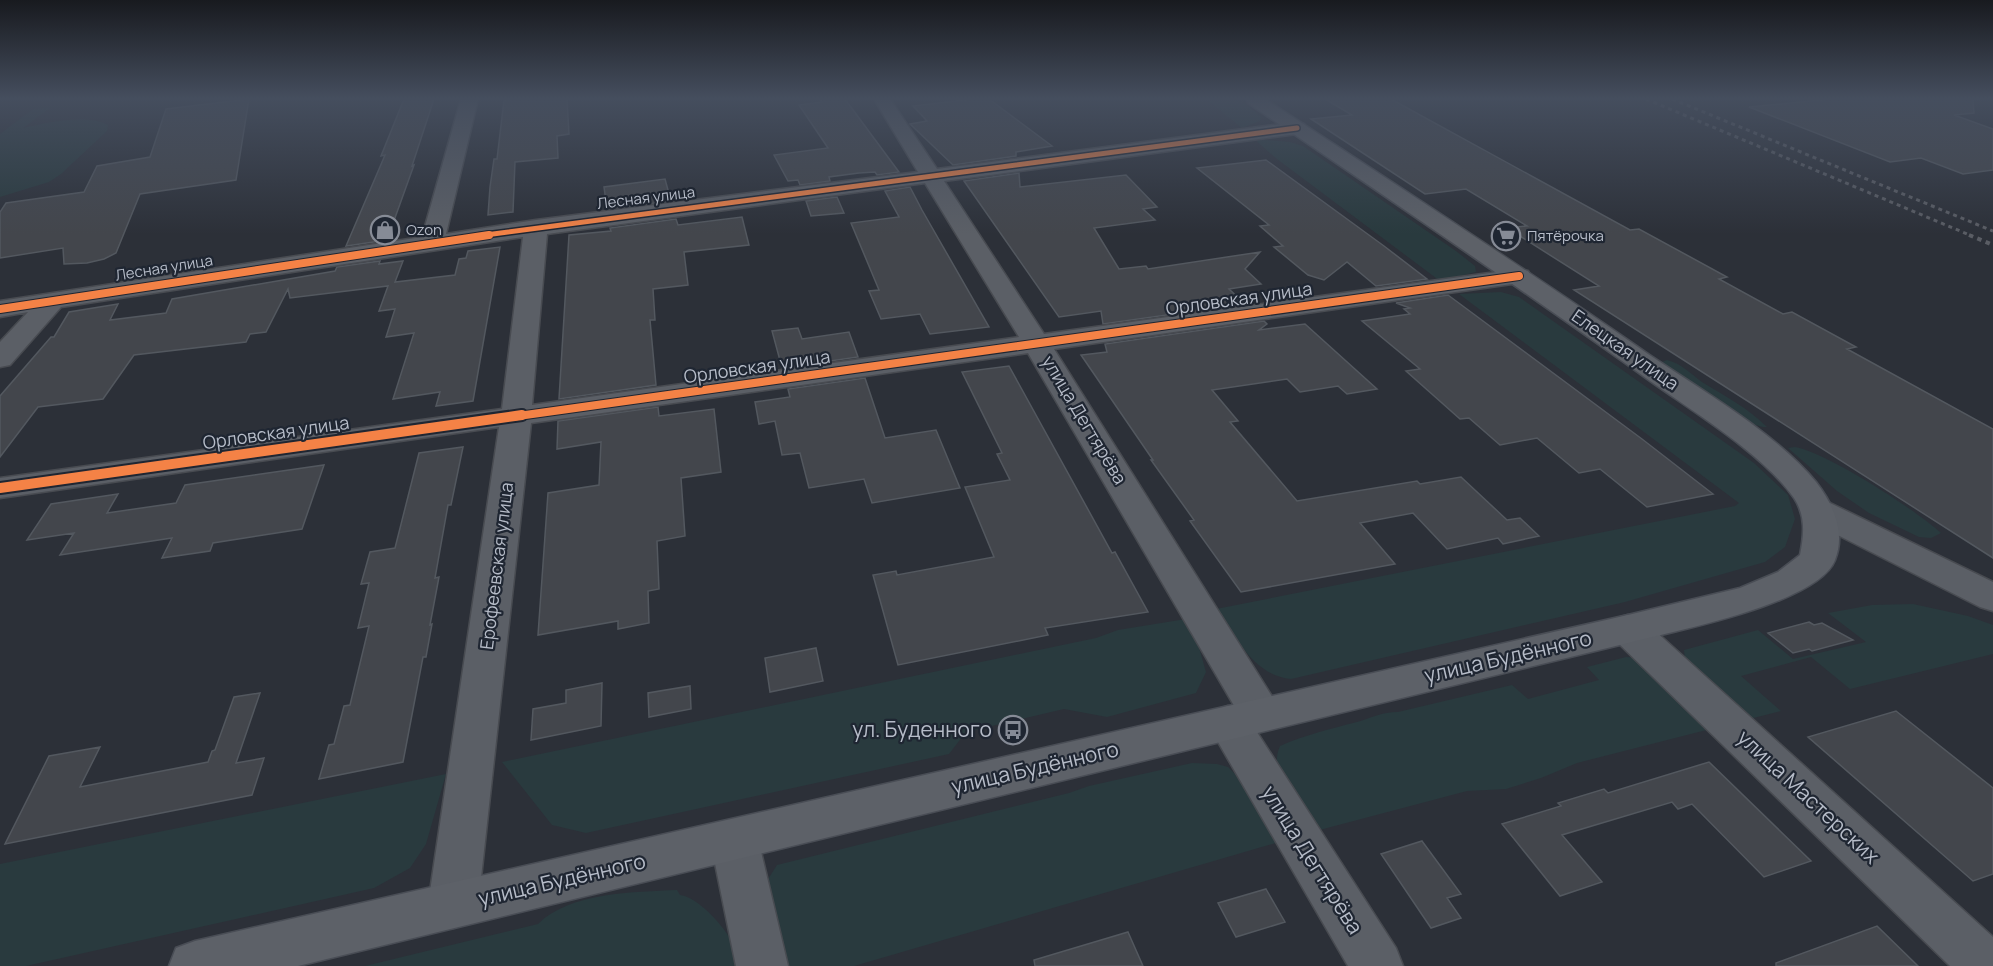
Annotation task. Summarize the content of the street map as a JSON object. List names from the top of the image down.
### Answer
{
  "streets": {
    "main road": ["Елецкая улица", "улица Будённого"],
    "street": [
      "Лесная улица",
      "Орловская улица",
      "улица Дегтярёва",
      "Ерофеевская улица",
      "улица Мастерских"
    ]
  },
  "crossings": [
    ["Лесная улица", "улица Дегтярёва"],
    ["Лесная улица", "Ерофеевская улица"],
    ["Орловская улица", "Елецкая улица"],
    ["Орловская улица", "улица Дегтярёва"],
    ["Орловская улица", "Ерофеевская улица"],
    ["Елецкая улица", "улица Будённого"],
    ["улица Дегтярёва", "улица Будённого"],
    ["Ерофеевская улица", "улица Будённого"],
    ["улица Будённого", "улица Мастерских"]
  ],
  "places": {
    "shop": ["Ozon"],
    "supermarket": ["Пятёрочка"],
    "bus stop": ["ул. Буденного"]
  }
}
